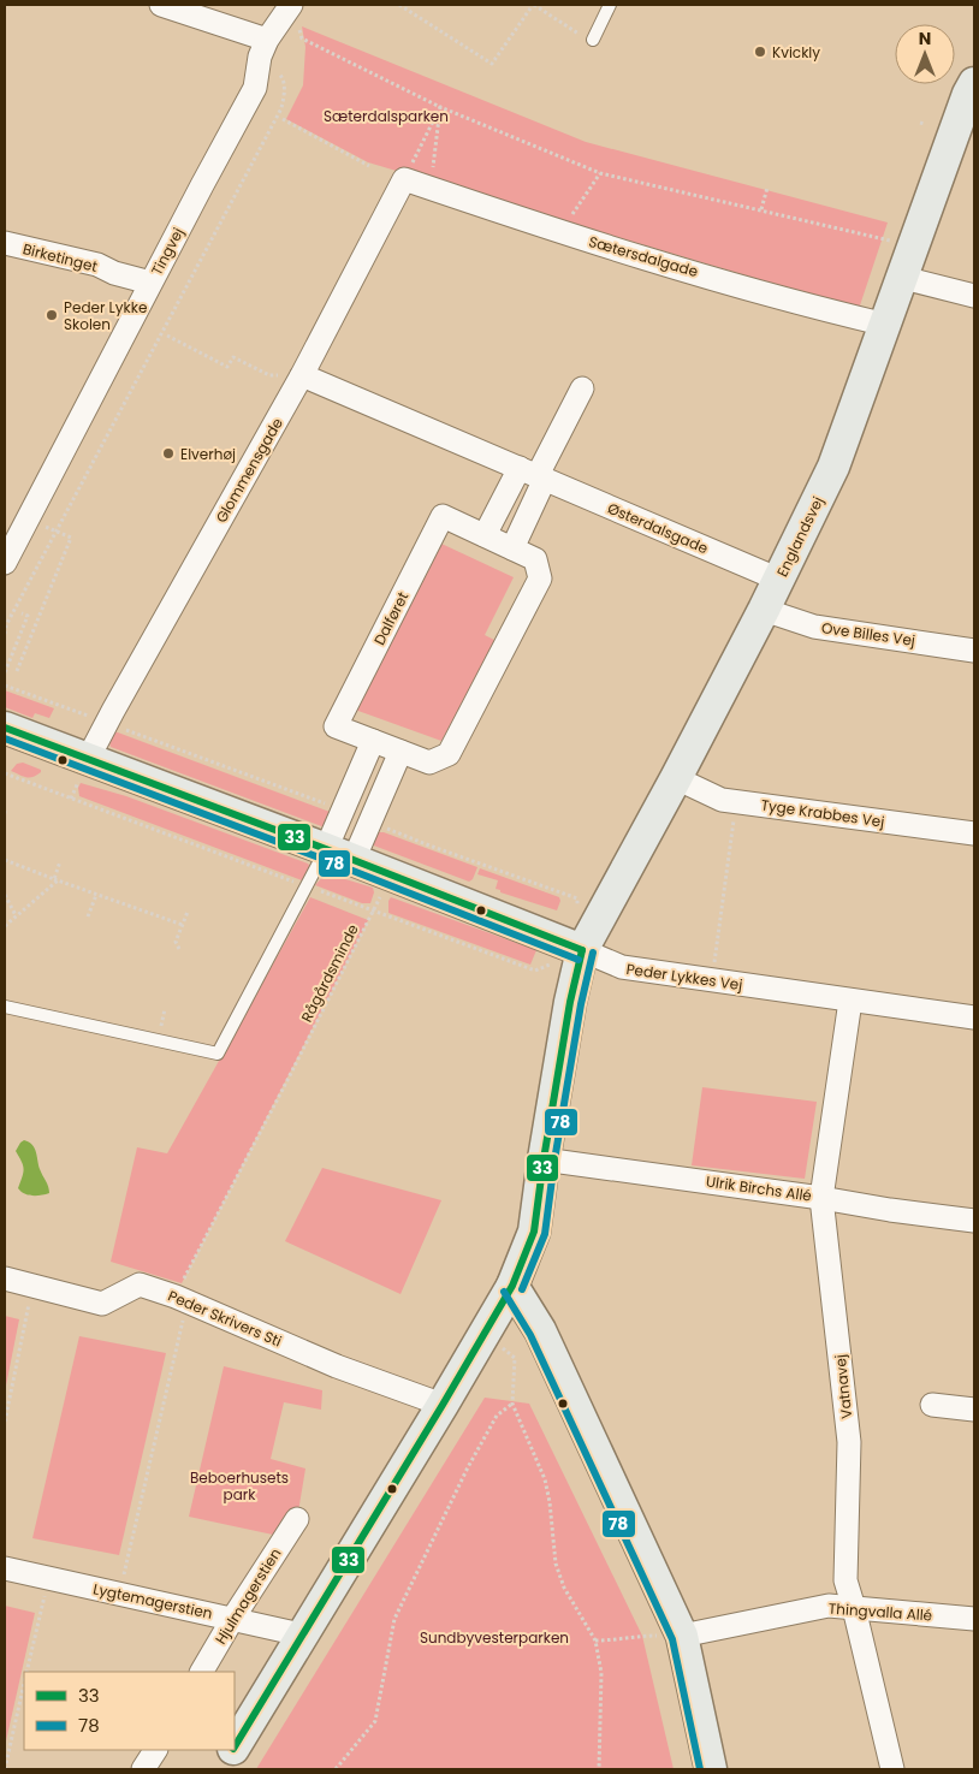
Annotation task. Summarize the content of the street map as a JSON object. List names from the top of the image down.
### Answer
{
  "streets": {
    "street": [
      "Tingvej",
      "Sætersdalgade",
      "Birketinget",
      "Glommensgade",
      "Østerdalsgade",
      "Englandsvej",
      "Dalføret",
      "Ove Billes Vej",
      "Tyge Krabbes Vej",
      "Peder Lykkes Vej",
      "Ulrik Birchs Allé",
      "Peder Skrivers Sti",
      "Vatnavej",
      "Hjulmagerstien",
      "Lygtemagerstien",
      "Thingvalla Allé"
    ],
    "path": ["Rågårdsminde"]
  },
  "crossings": [
    ["Tingvej", "Birketinget"],
    ["Sætersdalgade", "Glommensgade"],
    ["Sætersdalgade", "Englandsvej"],
    ["Glommensgade", "Østerdalsgade"],
    ["Glommensgade", "Peder Lykkes Vej"],
    ["Østerdalsgade", "Englandsvej"],
    ["Englandsvej", "Ove Billes Vej"],
    ["Englandsvej", "Tyge Krabbes Vej"],
    ["Englandsvej", "Peder Lykkes Vej"],
    ["Englandsvej", "Ulrik Birchs Allé"],
    ["Englandsvej", "Peder Skrivers Sti"],
    ["Englandsvej", "Lygtemagerstien"],
    ["Rågårdsminde", "Peder Lykkes Vej"],
    ["Rågårdsminde", "Peder Skrivers Sti"],
    ["Rågårdsminde", "Lygtemagerstien"],
    ["Peder Lykkes Vej", "Vatnavej"],
    ["Ulrik Birchs Allé", "Vatnavej"],
    ["Vatnavej", "Thingvalla Allé"],
    ["Hjulmagerstien", "Lygtemagerstien"]
  ],
  "parks": ["Sæterdalsparken", "Beboerhusets park", "Sundbyvesterparken"],
  "places": ["Kvickly", "Peder Lykke Skolen", "Elverhøj"],
  "lines": ["transit line 33", "transit line 78"],
  "legend": ["33", "78"],
  "north": "top"
}
